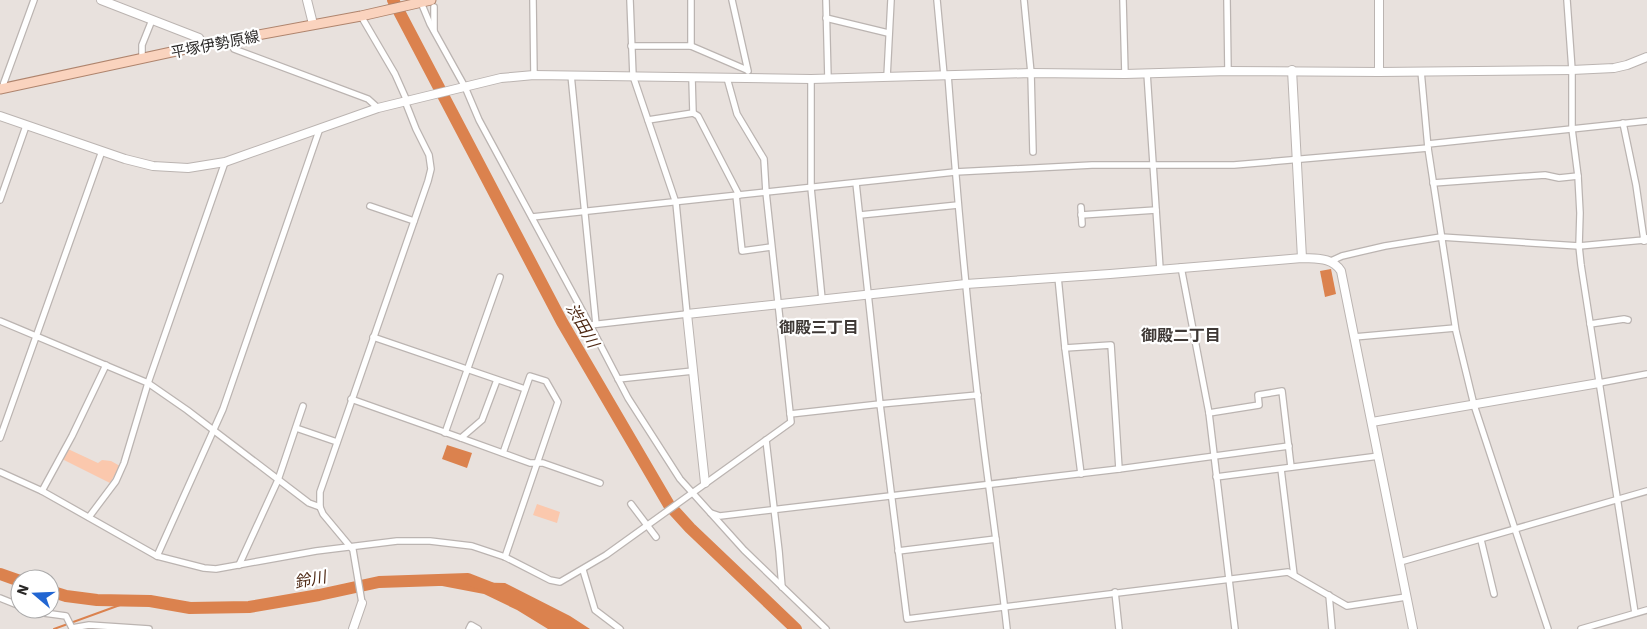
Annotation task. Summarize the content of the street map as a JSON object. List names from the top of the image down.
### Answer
{
  "streets": {
    "main road": ["平塚伊勢原線"]
  },
  "districts": ["御殿三丁目", "御殿二丁目"],
  "water": ["渋田川", "鈴川"],
  "north": "left"
}
